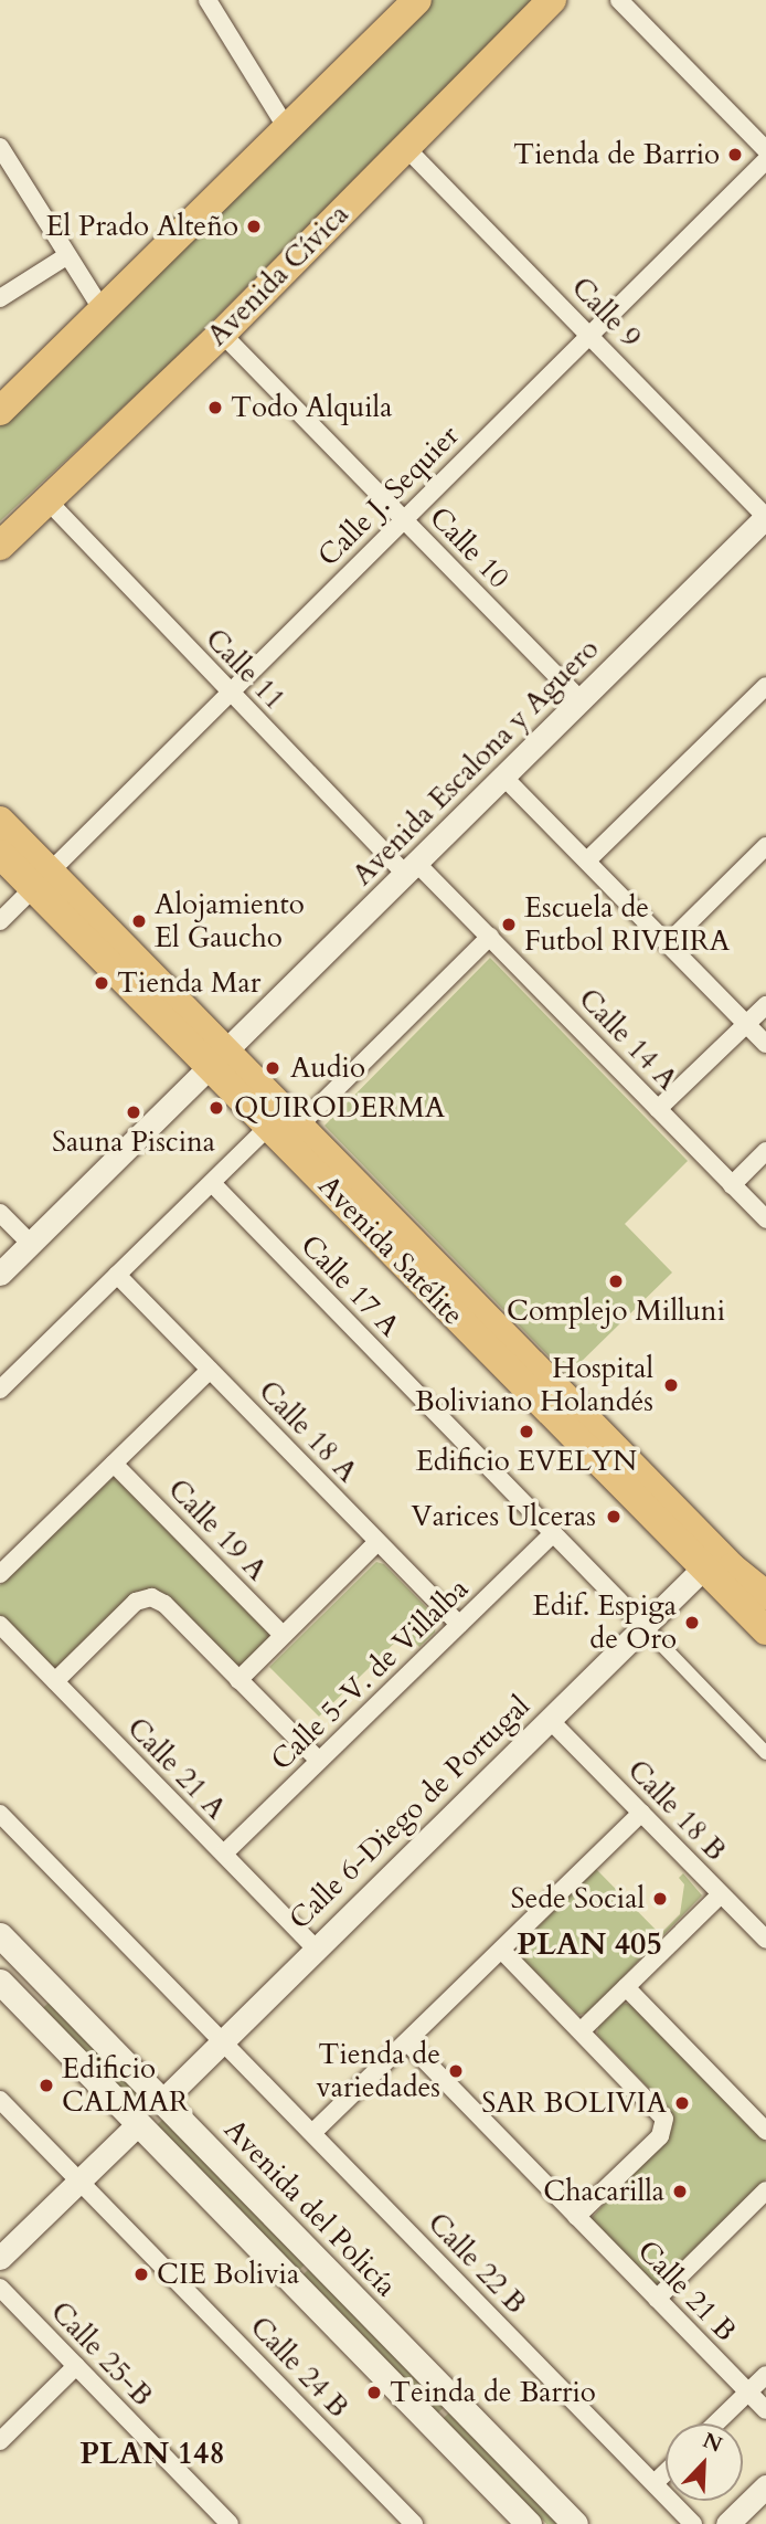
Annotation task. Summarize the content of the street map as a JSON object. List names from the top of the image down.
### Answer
{
  "streets": {
    "main road": ["Avenida Cívica", "Avenida Satélite", "Avenida del Policía"],
    "street": [
      "Calle 9",
      "Calle J. Sequier",
      "Calle 10",
      "Calle 11",
      "Avenida Escalona y Aguero",
      "Calle 14 A",
      "Calle 17 A",
      "Calle 18 A",
      "Calle 19 A",
      "Calle 5-V. de Villalba",
      "Calle 21 A",
      "Calle 18 B",
      "Calle 6-Diego de Portugal",
      "Calle 22 B",
      "Calle 21 B",
      "Calle 25-B",
      "Calle 24 B"
    ]
  },
  "crossings": [
    ["Avenida Cívica", "Calle 9"],
    ["Avenida Cívica", "Calle 10"],
    ["Avenida Cívica", "Calle 11"],
    ["Calle 9", "Calle J. Sequier"],
    ["Calle 9", "Avenida Escalona y Aguero"],
    ["Calle J. Sequier", "Calle 10"],
    ["Calle J. Sequier", "Calle 11"],
    ["Calle J. Sequier", "Avenida Satélite"],
    ["Calle 10", "Avenida Escalona y Aguero"],
    ["Calle 11", "Avenida Escalona y Aguero"],
    ["Calle 11", "Calle 14 A"],
    ["Avenida Escalona y Aguero", "Calle 14 A"],
    ["Avenida Escalona y Aguero", "Avenida Satélite"],
    ["Avenida Satélite", "Calle 6-Diego de Portugal"],
    ["Calle 17 A", "Calle 5-V. de Villalba"],
    ["Calle 17 A", "Calle 6-Diego de Portugal"],
    ["Calle 18 A", "Calle 5-V. de Villalba"],
    ["Calle 5-V. de Villalba", "Calle 21 A"],
    ["Calle 21 A", "Calle 6-Diego de Portugal"],
    ["Calle 18 B", "Calle 6-Diego de Portugal"],
    ["Calle 6-Diego de Portugal", "Avenida del Policía"],
    ["Calle 6-Diego de Portugal", "Calle 22 B"]
  ],
  "districts": ["PLAN 405", "PLAN 148"],
  "places": [
    "Tienda de Barrio",
    "El Prado Alteño",
    "Todo Alquila",
    "Alojamiento El Gaucho",
    "Escuela de Futbol RIVEIRA",
    "Tienda Mar",
    "Audio",
    "QUIRODERMA",
    "Sauna Piscina",
    "Complejo Milluni",
    "Hospital Boliviano Holandés",
    "Edificio EVELYN",
    "Varices Ulceras",
    "Edif. Espiga de Oro",
    "Sede Social",
    "Tienda de variedades",
    "Edificio CALMAR",
    "SAR BOLIVIA",
    "Chacarilla",
    "CIE Bolivia",
    "Teinda de Barrio"
  ],
  "north": "top right"
}
